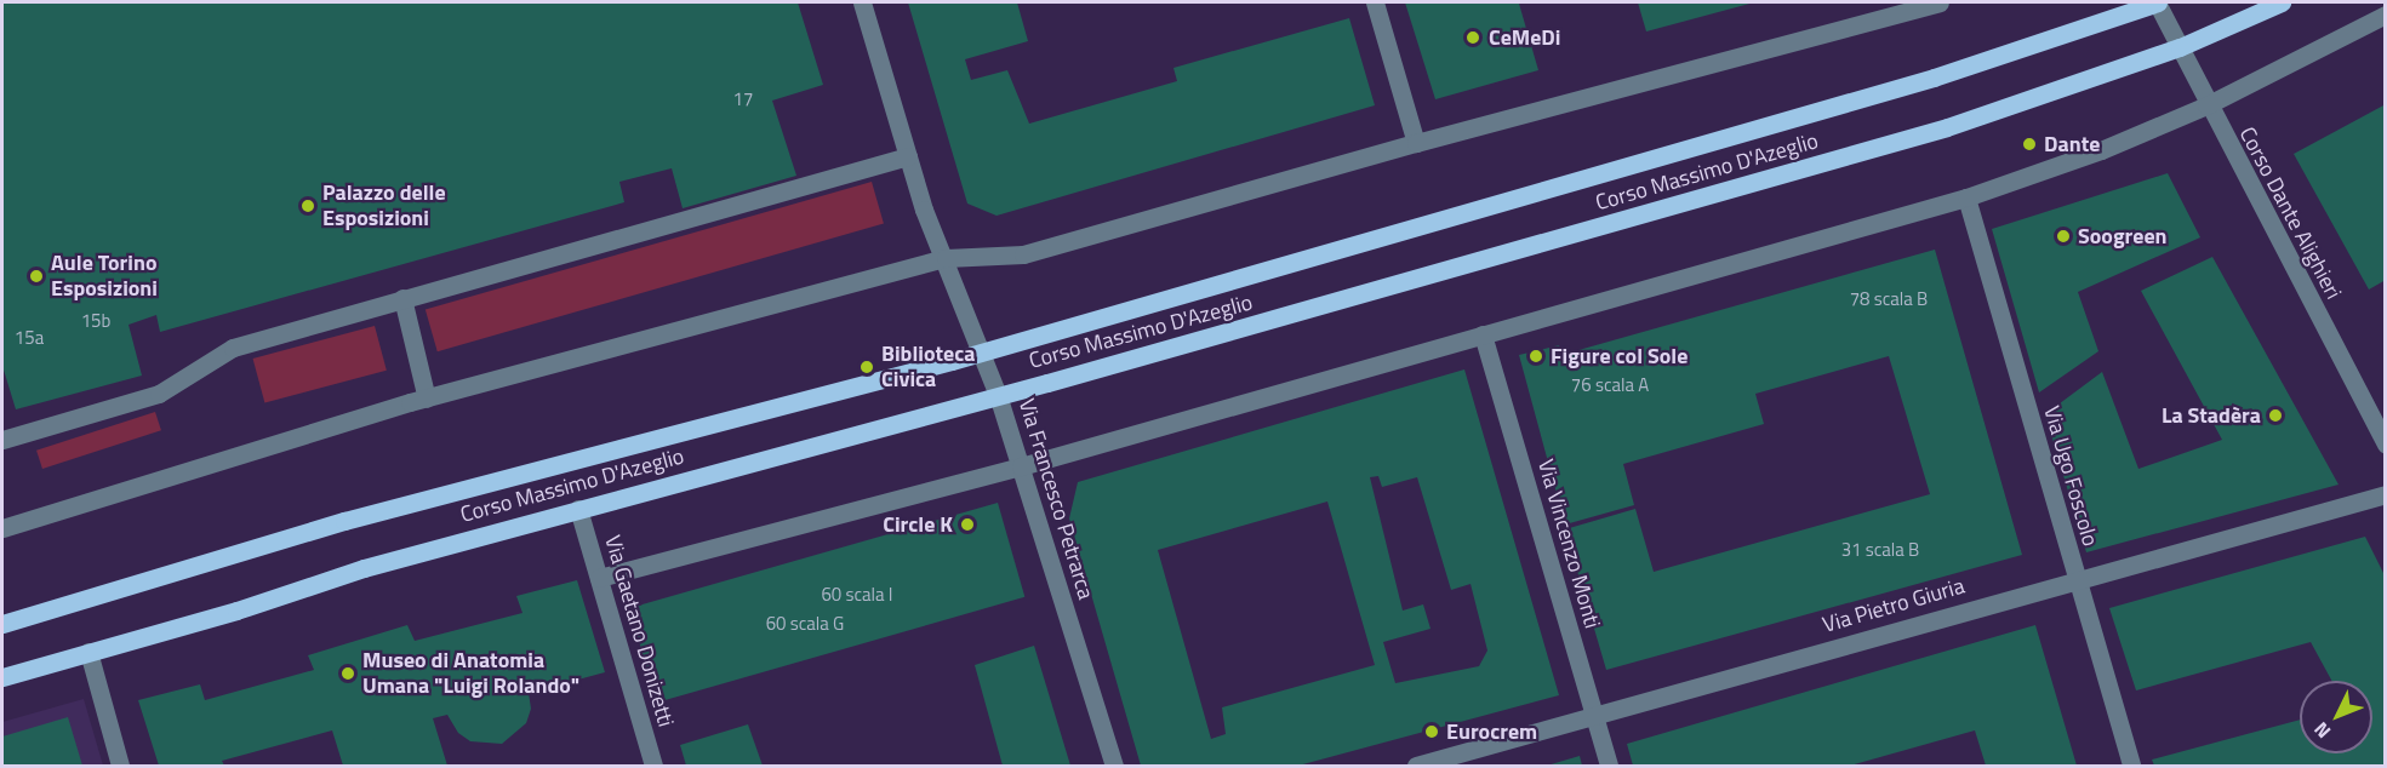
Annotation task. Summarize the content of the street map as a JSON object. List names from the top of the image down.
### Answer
{
  "streets": {
    "main road": ["Corso Massimo D'Azeglio"],
    "street": [
      "Corso Dante Alighieri",
      "Via Ugo Foscolo",
      "Via Francesco Petrarca",
      "Via Vincenzo Monti",
      "Via Pietro Giuria",
      "Via Gaetano Donizetti"
    ]
  },
  "crossings": [
    ["Corso Massimo D'Azeglio", "Corso Dante Alighieri"],
    ["Corso Massimo D'Azeglio", "Via Francesco Petrarca"],
    ["Corso Massimo D'Azeglio", "Via Gaetano Donizetti"],
    ["Via Ugo Foscolo", "Via Pietro Giuria"],
    ["Via Vincenzo Monti", "Via Pietro Giuria"]
  ],
  "places": [
    "CeMeDi",
    "Dante",
    "Palazzo delle Esposizioni",
    "Soogreen",
    "Aule Torino Esposizioni",
    "Figure col Sole",
    "Biblioteca Civica",
    "La Stadèra",
    "Circle K",
    "Museo di Anatomia Umana \"Luigi Rolando\"",
    "Eurocrem"
  ],
  "house_numbers": [
    "17",
    "78 scala B",
    "15b",
    "15a",
    "76 scala A",
    "31 scala B",
    "60 scala I",
    "60 scala G"
  ],
  "north": "bottom left"
}
